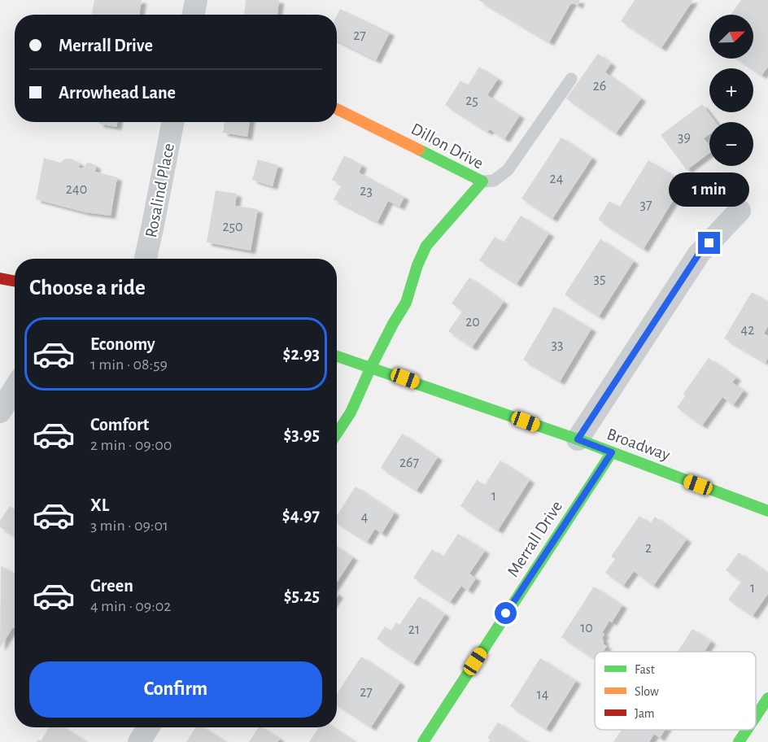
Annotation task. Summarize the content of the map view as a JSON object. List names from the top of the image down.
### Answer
{
  "streets": {
    "street": [
      "Dillon Drive",
      "Rosalind Place",
      "Broadway",
      "Merrall Drive"
    ]
  },
  "crossings": [
    ["Dillon Drive", "Broadway"],
    ["Broadway", "Merrall Drive"]
  ],
  "house_numbers": [
    "27",
    "26",
    "25",
    "39",
    "24",
    "240",
    "23",
    "37",
    "250",
    "35",
    "20",
    "42",
    "33",
    "267",
    "1",
    "4",
    "2",
    "1",
    "10",
    "21",
    "27",
    "14"
  ],
  "legend": ["Fast", "Slow", "Jam"],
  "north": "top right",
  "page": {
    "map_buttons": ["+", "−"],
    "banner": ["Merrall Drive", "Arrowhead Lane"],
    "bubble": "1 min",
    "heading": "Choose a ride",
    "list": [
      {
        "name": "Economy",
        "note": "1 min · 08:59",
        "value": "$2.93"
      },
      {
        "name": "Comfort",
        "note": "2 min · 09:00",
        "value": "$3.95"
      },
      {
        "name": "XL",
        "note": "3 min · 09:01",
        "value": "$4.97"
      },
      {
        "name": "Green",
        "note": "4 min · 09:02",
        "value": "$5.25"
      }
    ],
    "buttons": "Confirm"
  }
}
